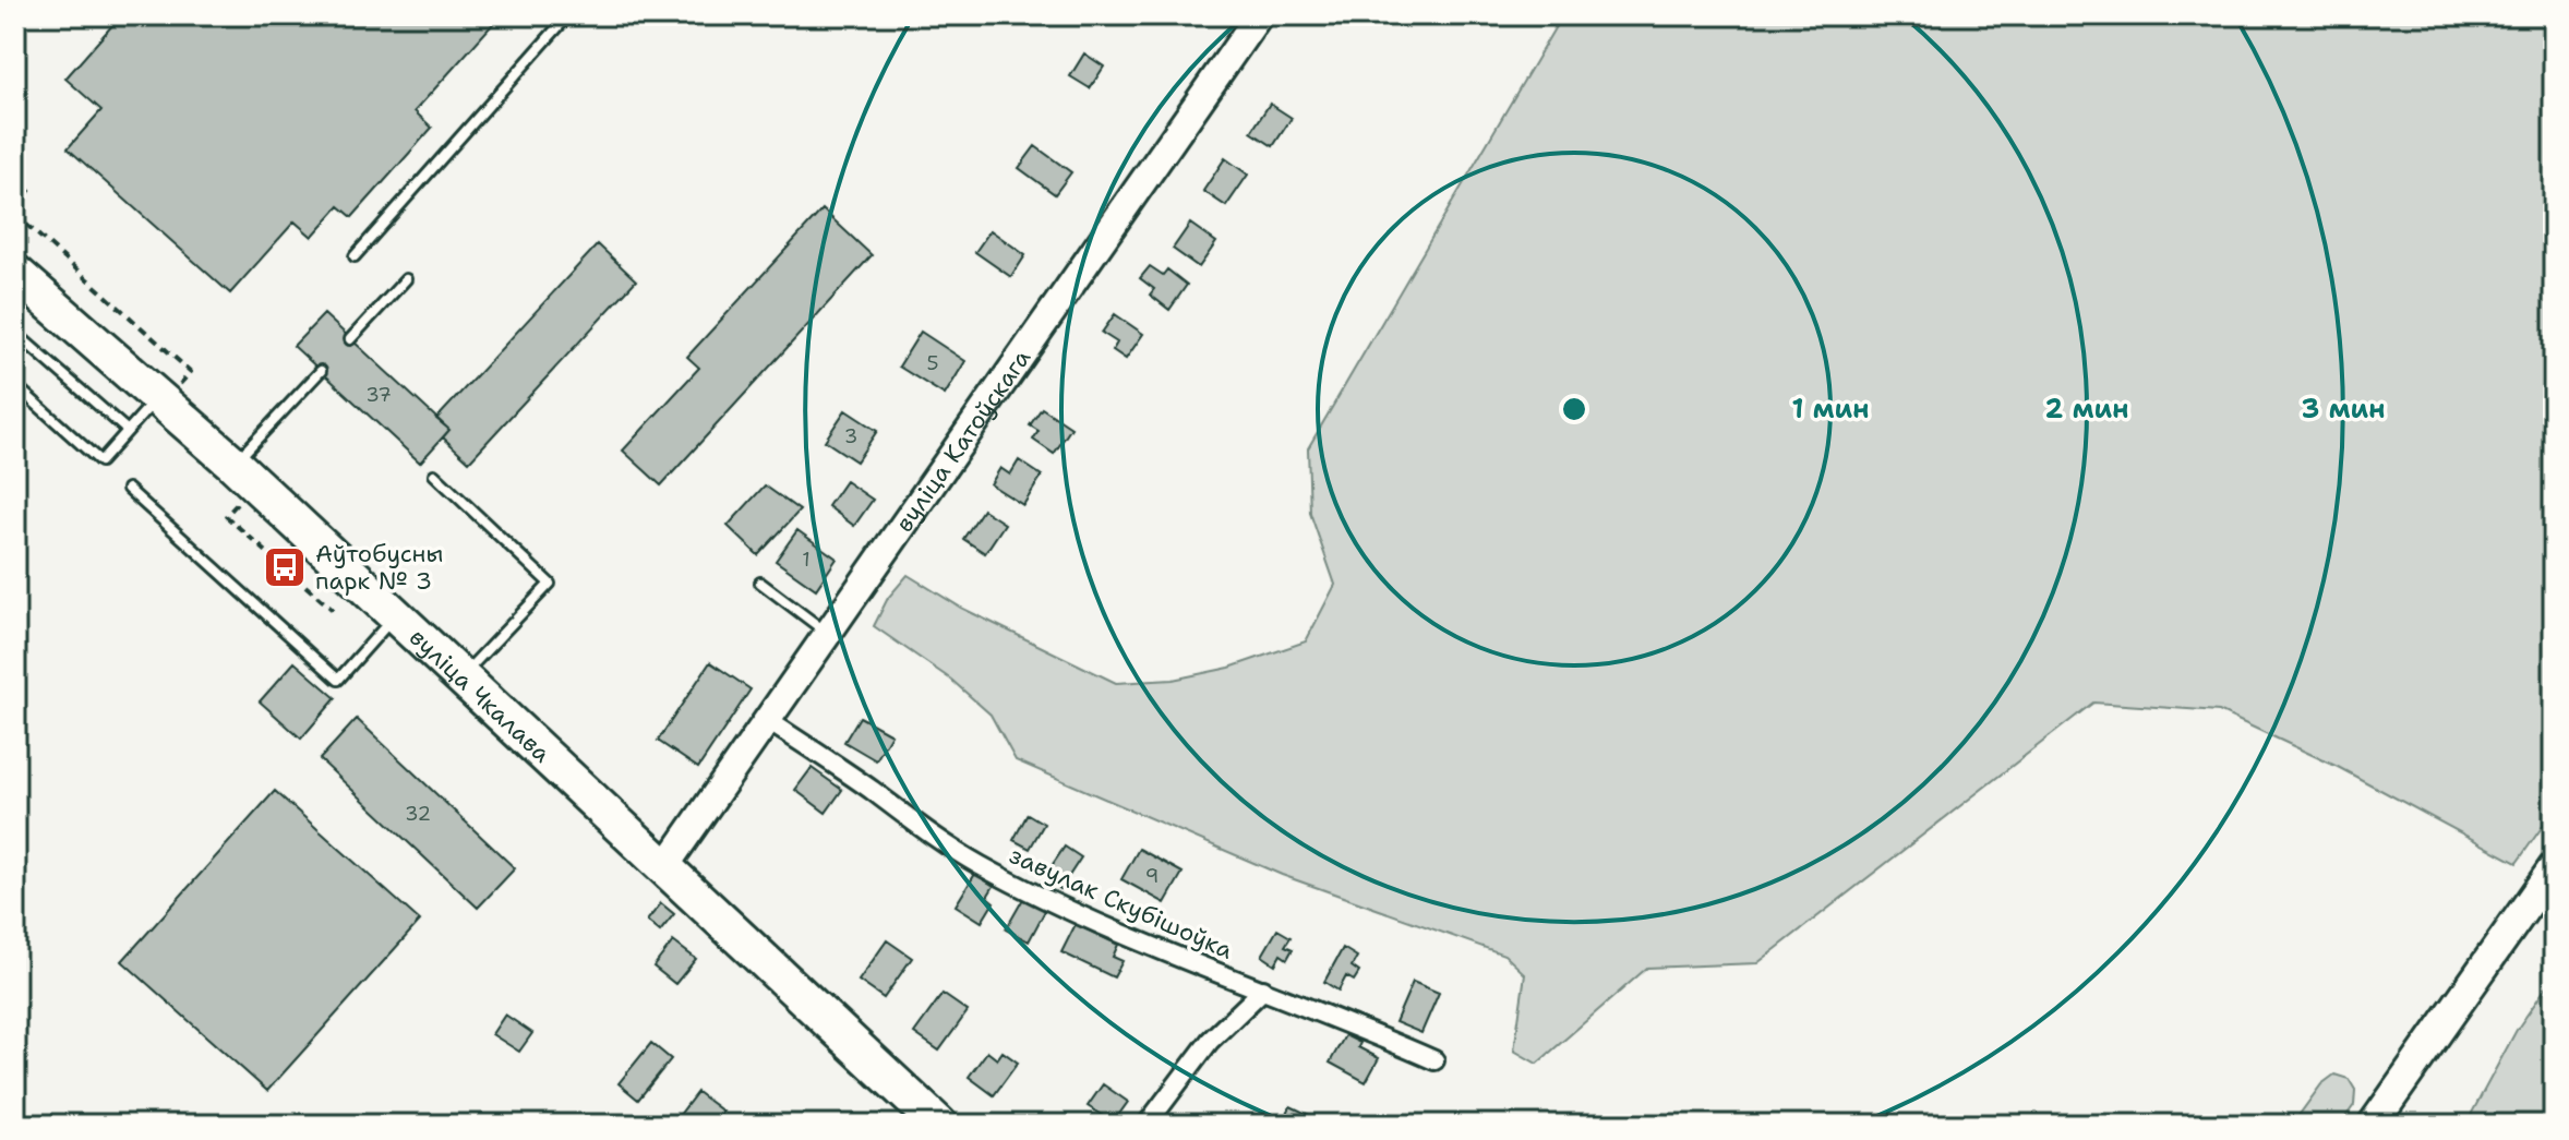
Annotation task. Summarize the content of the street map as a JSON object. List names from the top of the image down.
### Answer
{
  "streets": {
    "highway": ["вуліца Чкалава"],
    "main road": ["вуліца Катоўскага"],
    "street": ["завулак Скубішоўка"]
  },
  "crossings": [
    ["вуліца Катоўскага", "вуліца Чкалава"],
    ["вуліца Катоўскага", "завулак Скубішоўка"]
  ],
  "places": {
    "bus stop": ["Аўтобусны парк № 3"]
  },
  "house_numbers": [
    "5",
    "37",
    "3",
    "1",
    "32",
    "9"
  ],
  "rings": ["1 мин", "2 мин", "3 мин"]
}
